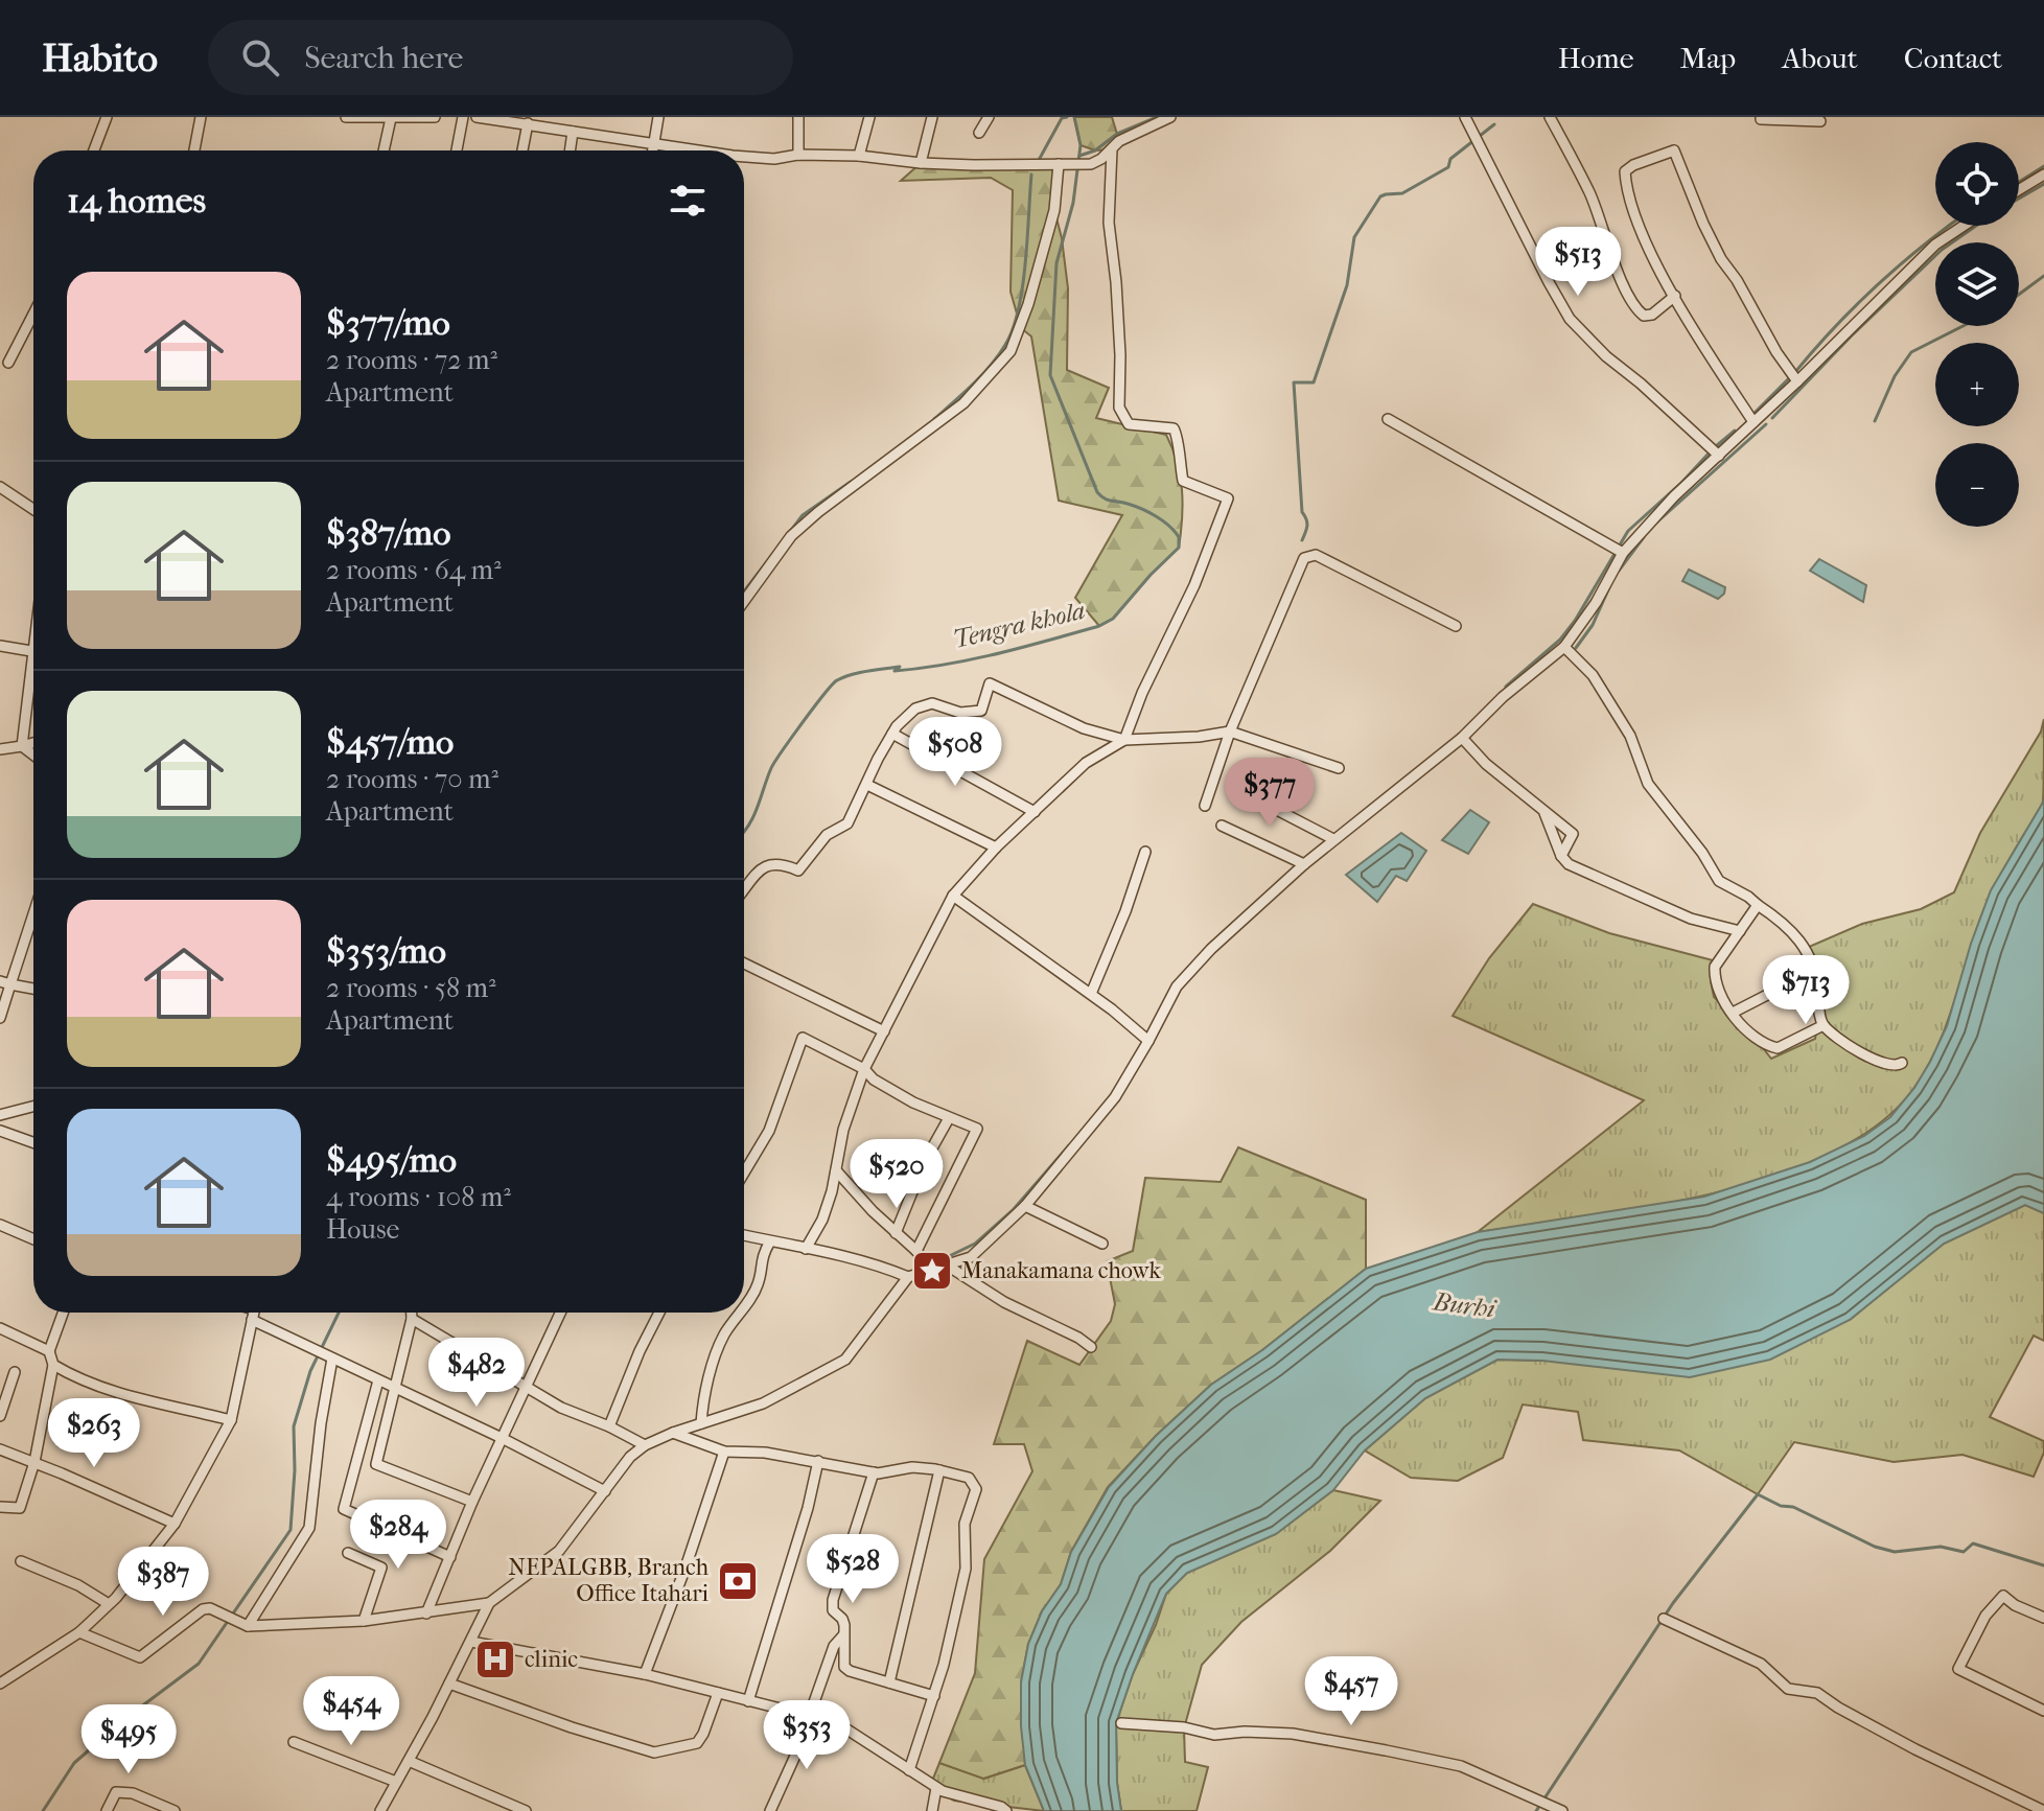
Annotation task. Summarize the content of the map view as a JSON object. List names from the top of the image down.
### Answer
{
  "water": ["Tengra khola", "Burhi"],
  "places": {
    "place": ["Manakamana chowk"],
    "bank": ["NEPALGBB, Branch Office Itahari"],
    "hospital": ["clinic"]
  },
  "page": {
    "header": "Habito",
    "search": "Search here",
    "nav": [
      "Home",
      "Map",
      "About",
      "Contact"
    ],
    "map_buttons": ["+", "−"],
    "heading": "14 homes",
    "price": [
      "$513",
      "$508",
      "$377",
      "$713",
      "$520",
      "$482",
      "$263",
      "$284",
      "$528",
      "$387",
      "$457",
      "$454",
      "$353",
      "$495"
    ],
    "list": [
      {
        "name": "$377/mo",
        "note": "2 rooms · 72 m² · Apartment"
      },
      {
        "name": "$387/mo",
        "note": "2 rooms · 64 m² · Apartment"
      },
      {
        "name": "$457/mo",
        "note": "2 rooms · 70 m² · Apartment"
      },
      {
        "name": "$353/mo",
        "note": "2 rooms · 58 m² · Apartment"
      },
      {
        "name": "$495/mo",
        "note": "4 rooms · 108 m² · House"
      }
    ]
  }
}
